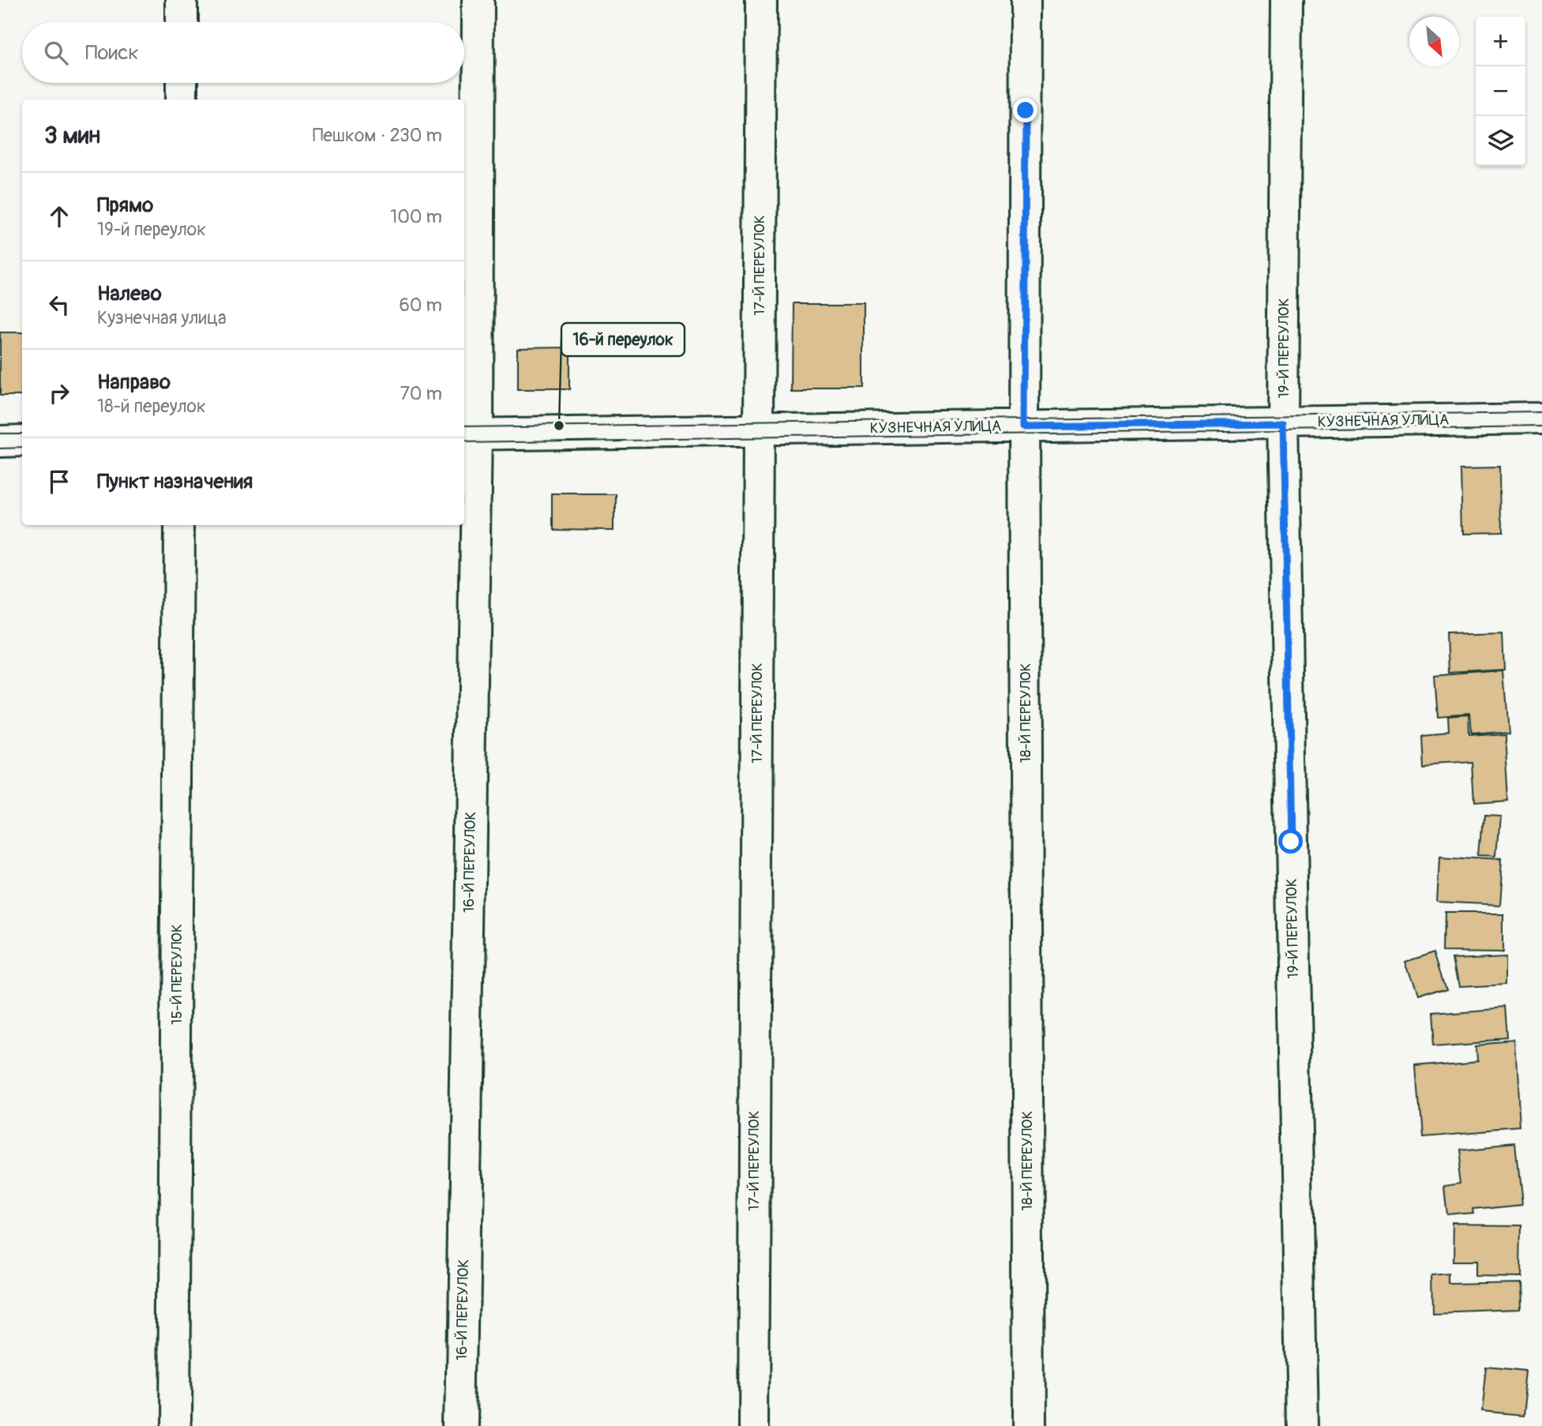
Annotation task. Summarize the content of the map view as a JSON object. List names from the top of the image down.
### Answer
{
  "streets": {
    "street": [
      "17-Й ПЕРЕУЛОК",
      "19-Й ПЕРЕУЛОК",
      "КУЗНЕЧНАЯ УЛИЦА",
      "18-Й ПЕРЕУЛОК",
      "16-Й ПЕРЕУЛОК",
      "15-Й ПЕРЕУЛОК"
    ]
  },
  "crossings": [
    ["17-Й ПЕРЕУЛОК", "КУЗНЕЧНАЯ УЛИЦА"],
    ["19-Й ПЕРЕУЛОК", "КУЗНЕЧНАЯ УЛИЦА"],
    ["КУЗНЕЧНАЯ УЛИЦА", "18-Й ПЕРЕУЛОК"],
    ["КУЗНЕЧНАЯ УЛИЦА", "16-Й ПЕРЕУЛОК"]
  ],
  "places": ["16-й переулок"],
  "north": "bottom right",
  "page": {
    "map_buttons": ["+", "−"],
    "search": "Поиск",
    "heading": ["3 мин", "Пешком · 230 m"],
    "list": [
      ["Прямо", "19-й переулок", "100 m"],
      ["Налево", "Кузнечная улица", "60 m"],
      ["Направо", "18-й переулок", "70 m"],
      "Пункт назначения"
    ]
  }
}
